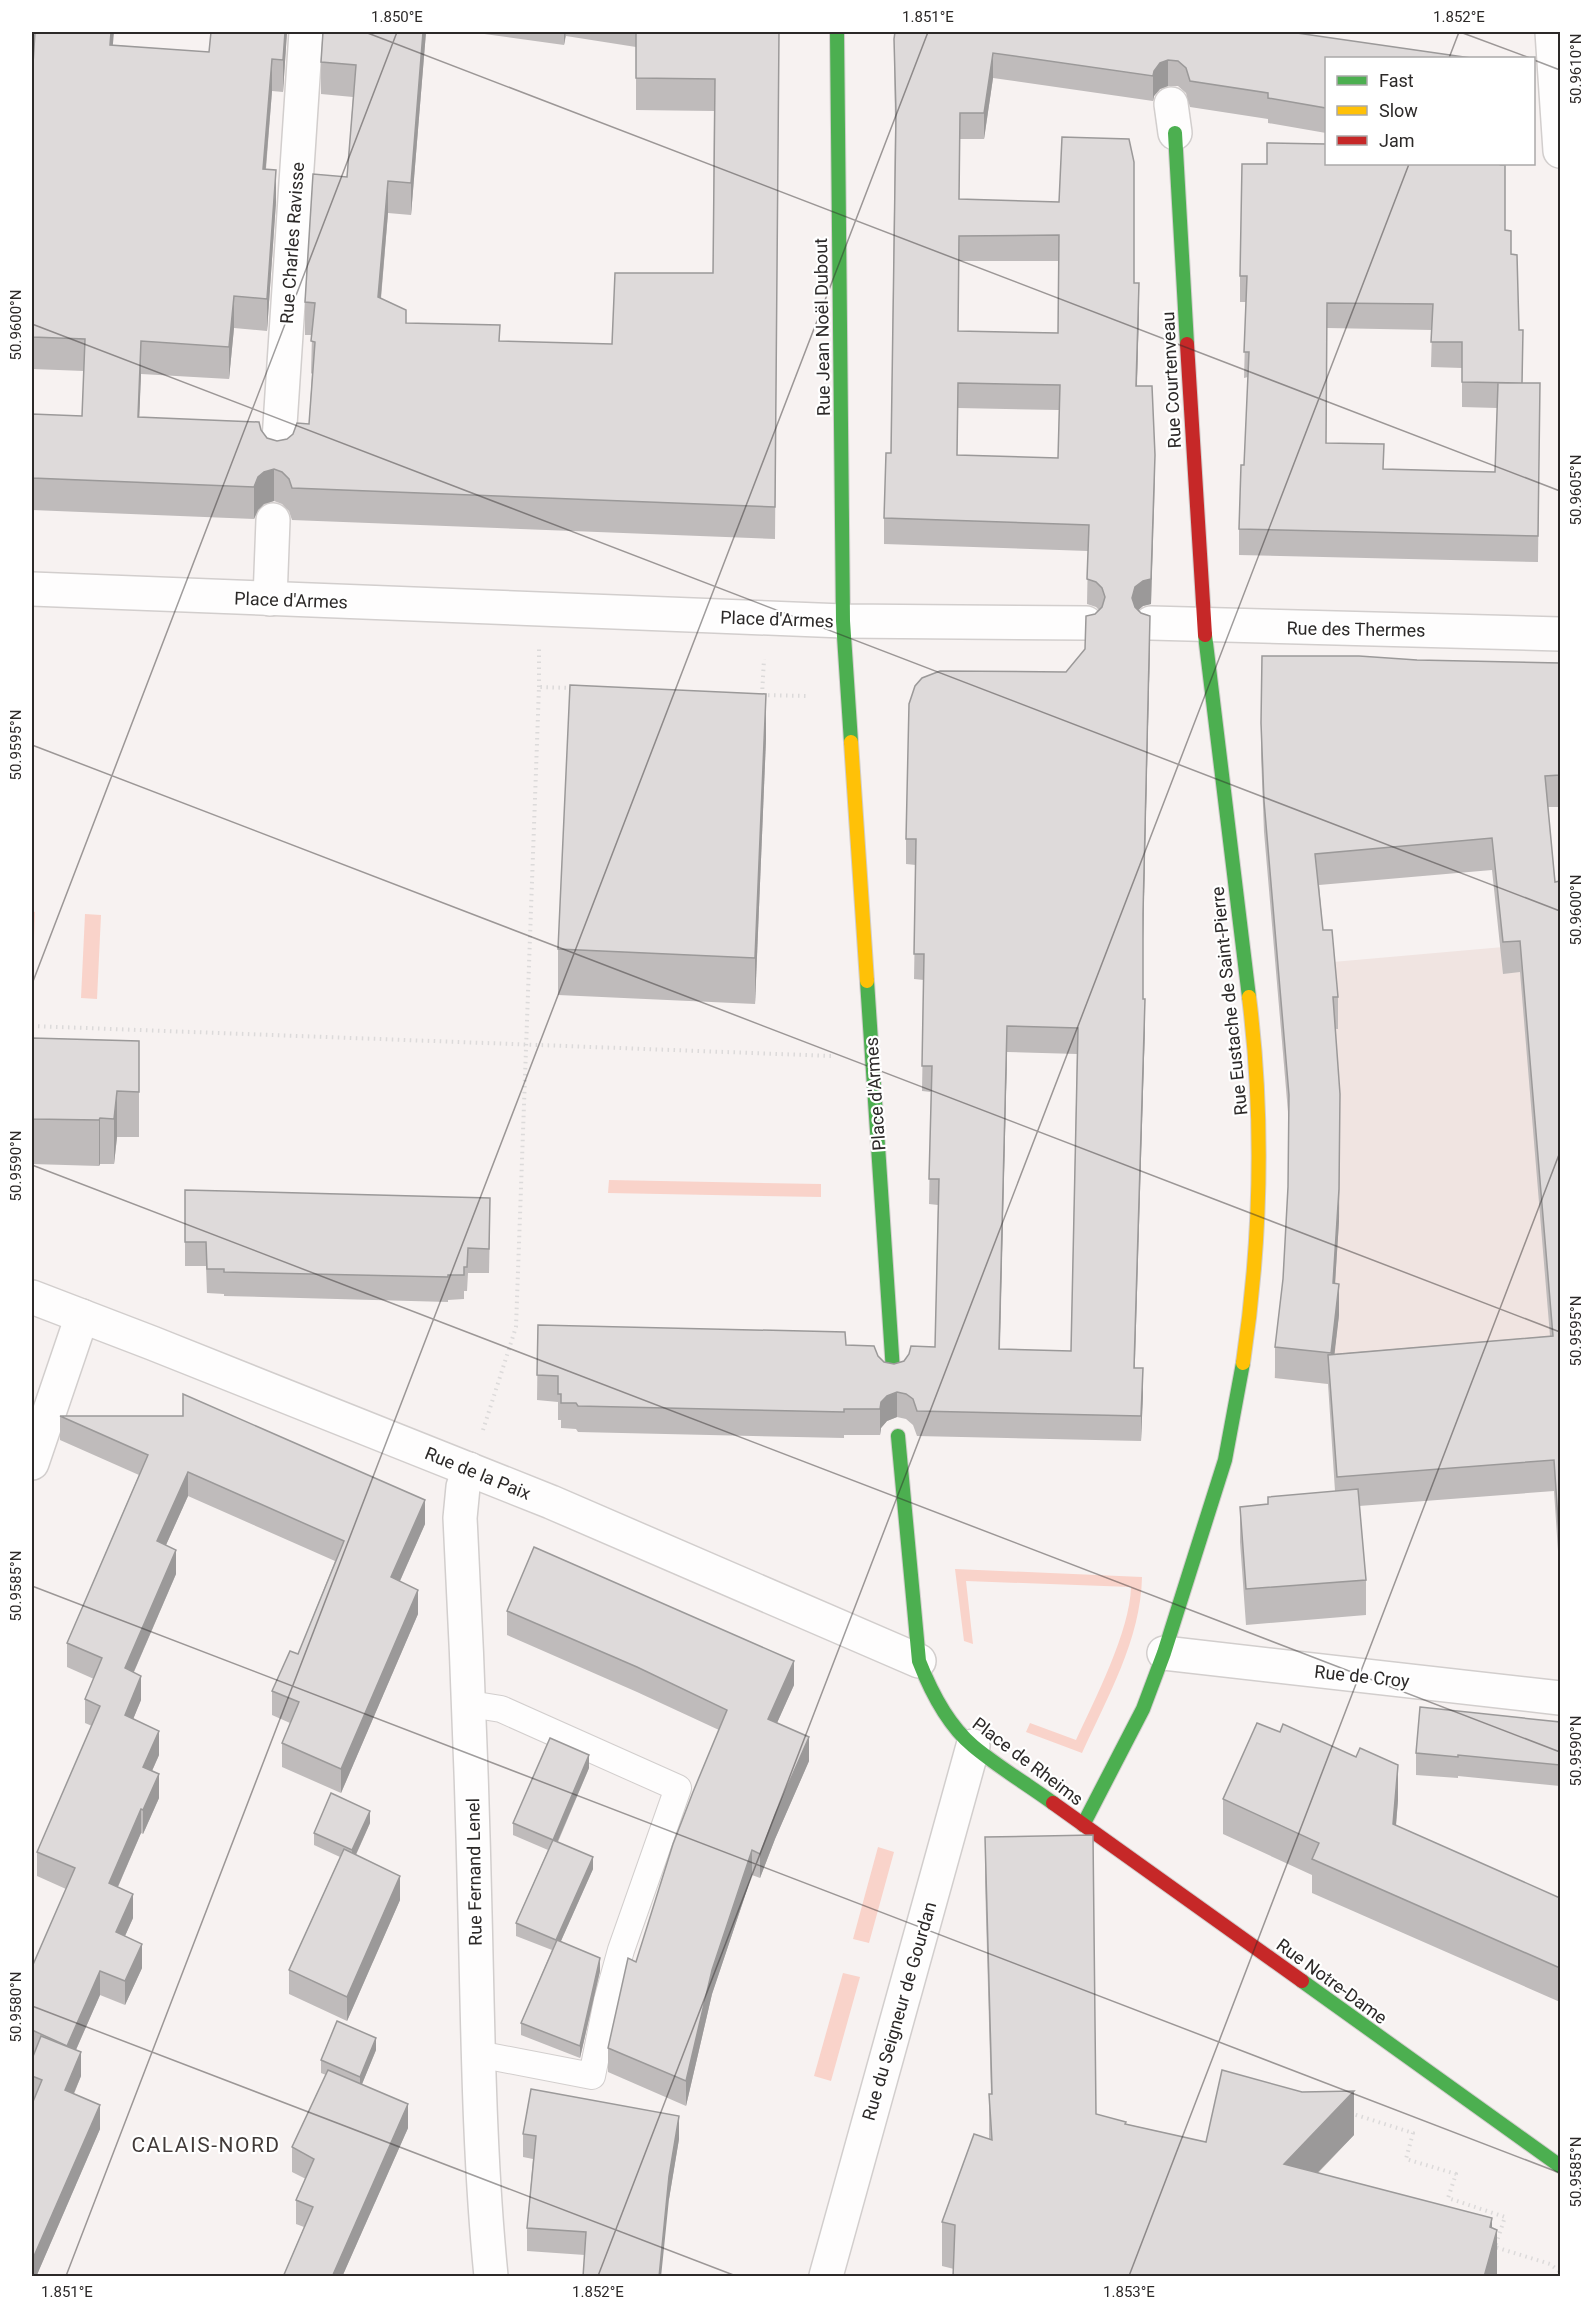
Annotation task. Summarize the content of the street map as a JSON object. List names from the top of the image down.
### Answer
{
  "streets": {
    "street": [
      "Rue Charles Ravisse",
      "Rue Jean Noël Dubout",
      "Rue Courtenveau",
      "Place d'Armes",
      "Rue des Thermes",
      "Rue Eustache de Saint-Pierre",
      "Rue de la Paix",
      "Rue de Croy",
      "Place de Rheims",
      "Rue Fernand Lenel",
      "Rue Notre-Dame",
      "Rue du Seigneur de Gourdan"
    ]
  },
  "crossings": [
    ["Rue Jean Noël Dubout", "Place d'Armes"],
    ["Rue Courtenveau", "Rue des Thermes"],
    ["Rue Courtenveau", "Rue Eustache de Saint-Pierre"],
    ["Rue des Thermes", "Rue Eustache de Saint-Pierre"],
    ["Rue Eustache de Saint-Pierre", "Rue de Croy"],
    ["Rue Eustache de Saint-Pierre", "Place de Rheims"],
    ["Rue de la Paix", "Place de Rheims"],
    ["Rue de la Paix", "Rue Fernand Lenel"],
    ["Rue de Croy", "Place de Rheims"],
    ["Place de Rheims", "Rue Notre-Dame"],
    ["Place de Rheims", "Rue du Seigneur de Gourdan"]
  ],
  "districts": ["CALAIS-NORD"],
  "legend": ["Fast", "Slow", "Jam"],
  "coordinates": [
    "1.850°E",
    "1.851°E",
    "1.852°E",
    "50.9610°N",
    "50.9600°N",
    "50.9605°N",
    "50.9595°N",
    "50.9590°N",
    "50.9585°N",
    "50.9580°N",
    "1.853°E"
  ]
}
